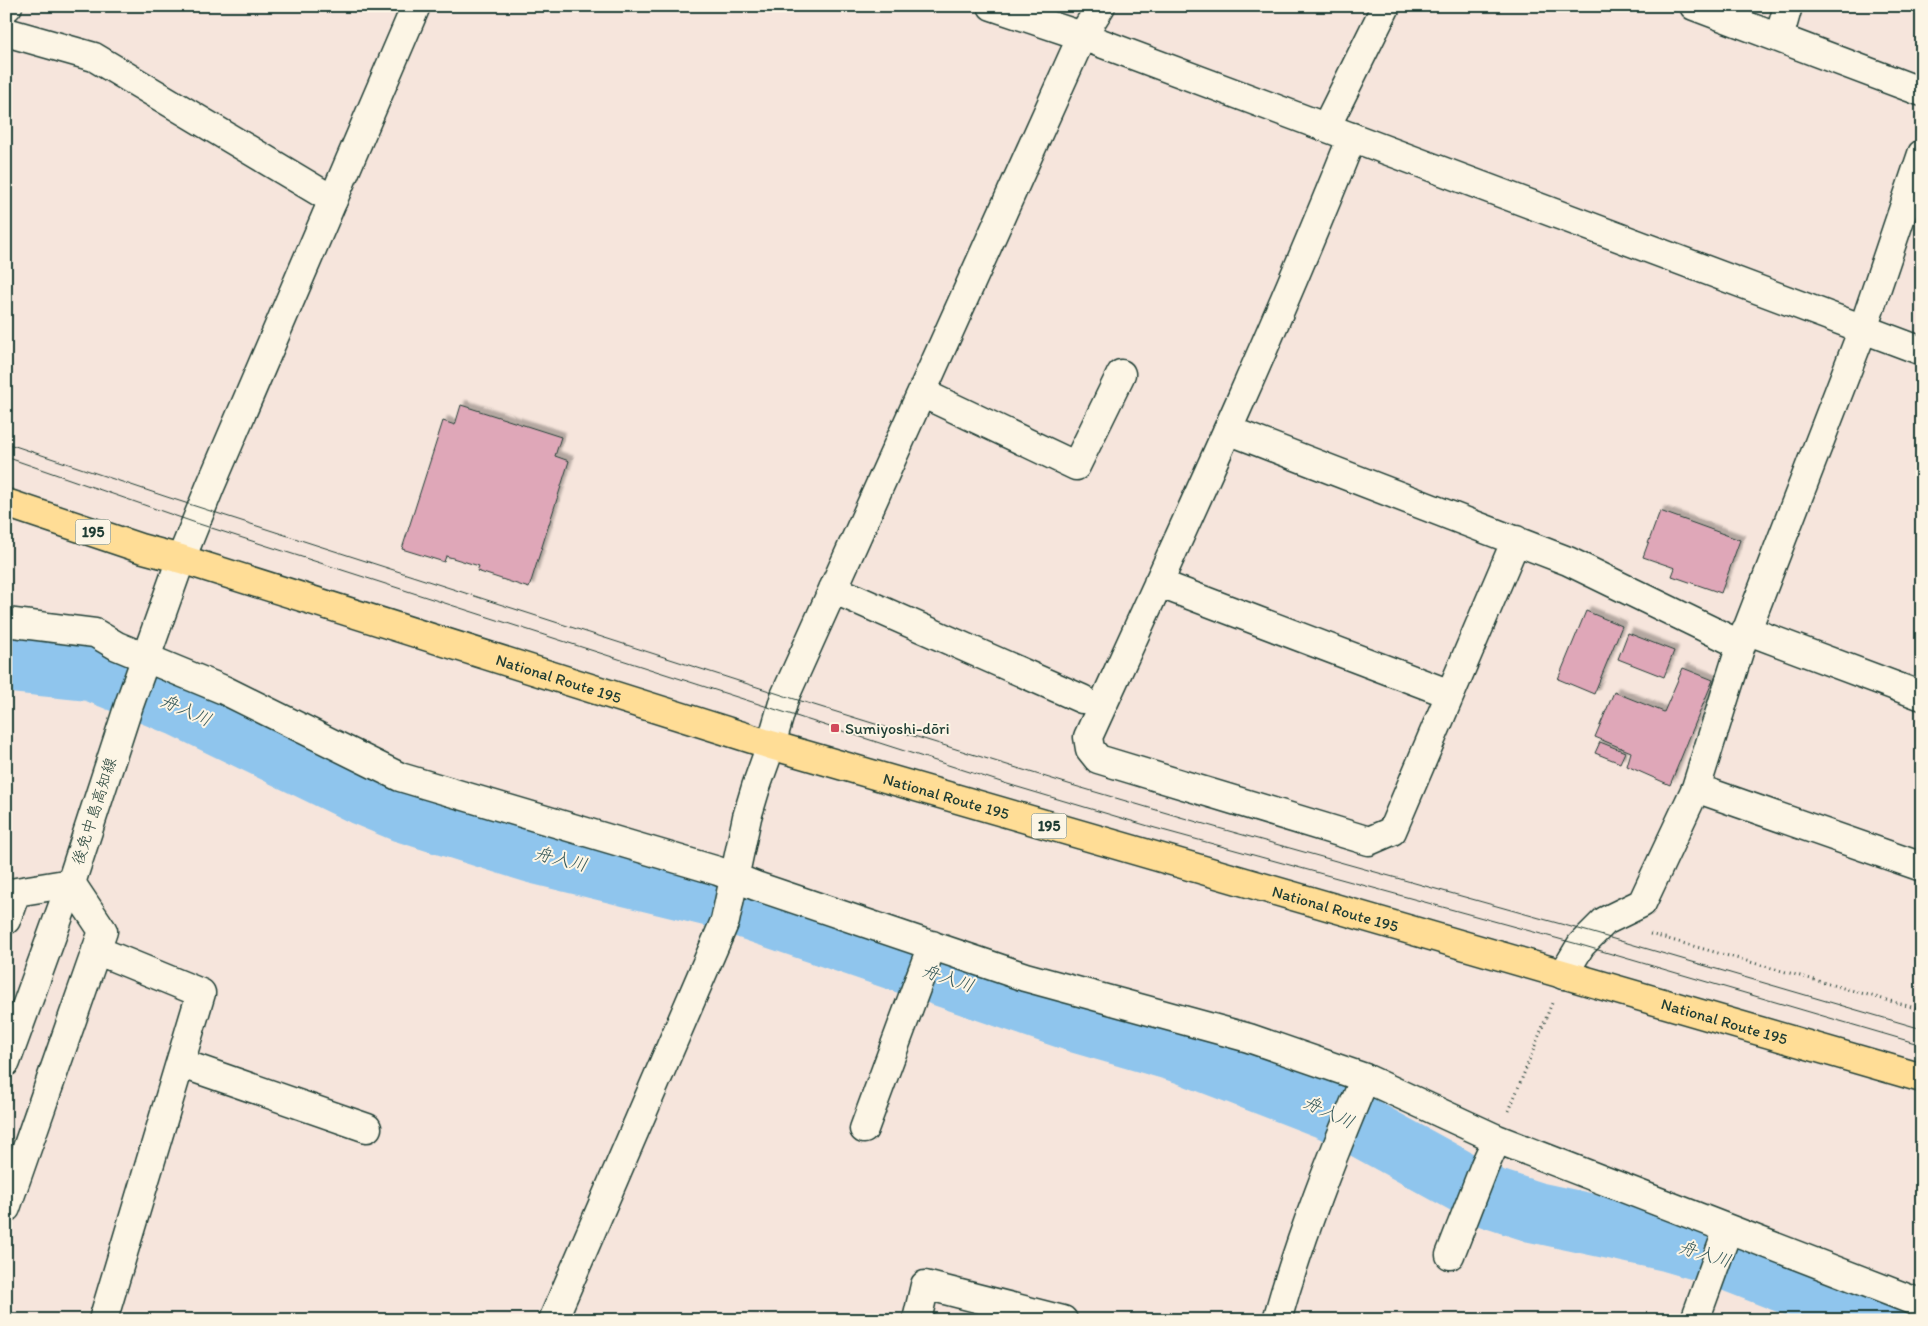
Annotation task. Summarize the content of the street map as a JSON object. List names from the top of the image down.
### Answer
{
  "streets": {
    "highway": ["195", "National Route 195"],
    "street": ["後免中島高知線"]
  },
  "crossings": [
    ["National Route 195", "後免中島高知線"]
  ],
  "water": ["舟入川"],
  "places": {
    "transit": ["Sumiyoshi-dōri"]
  }
}
